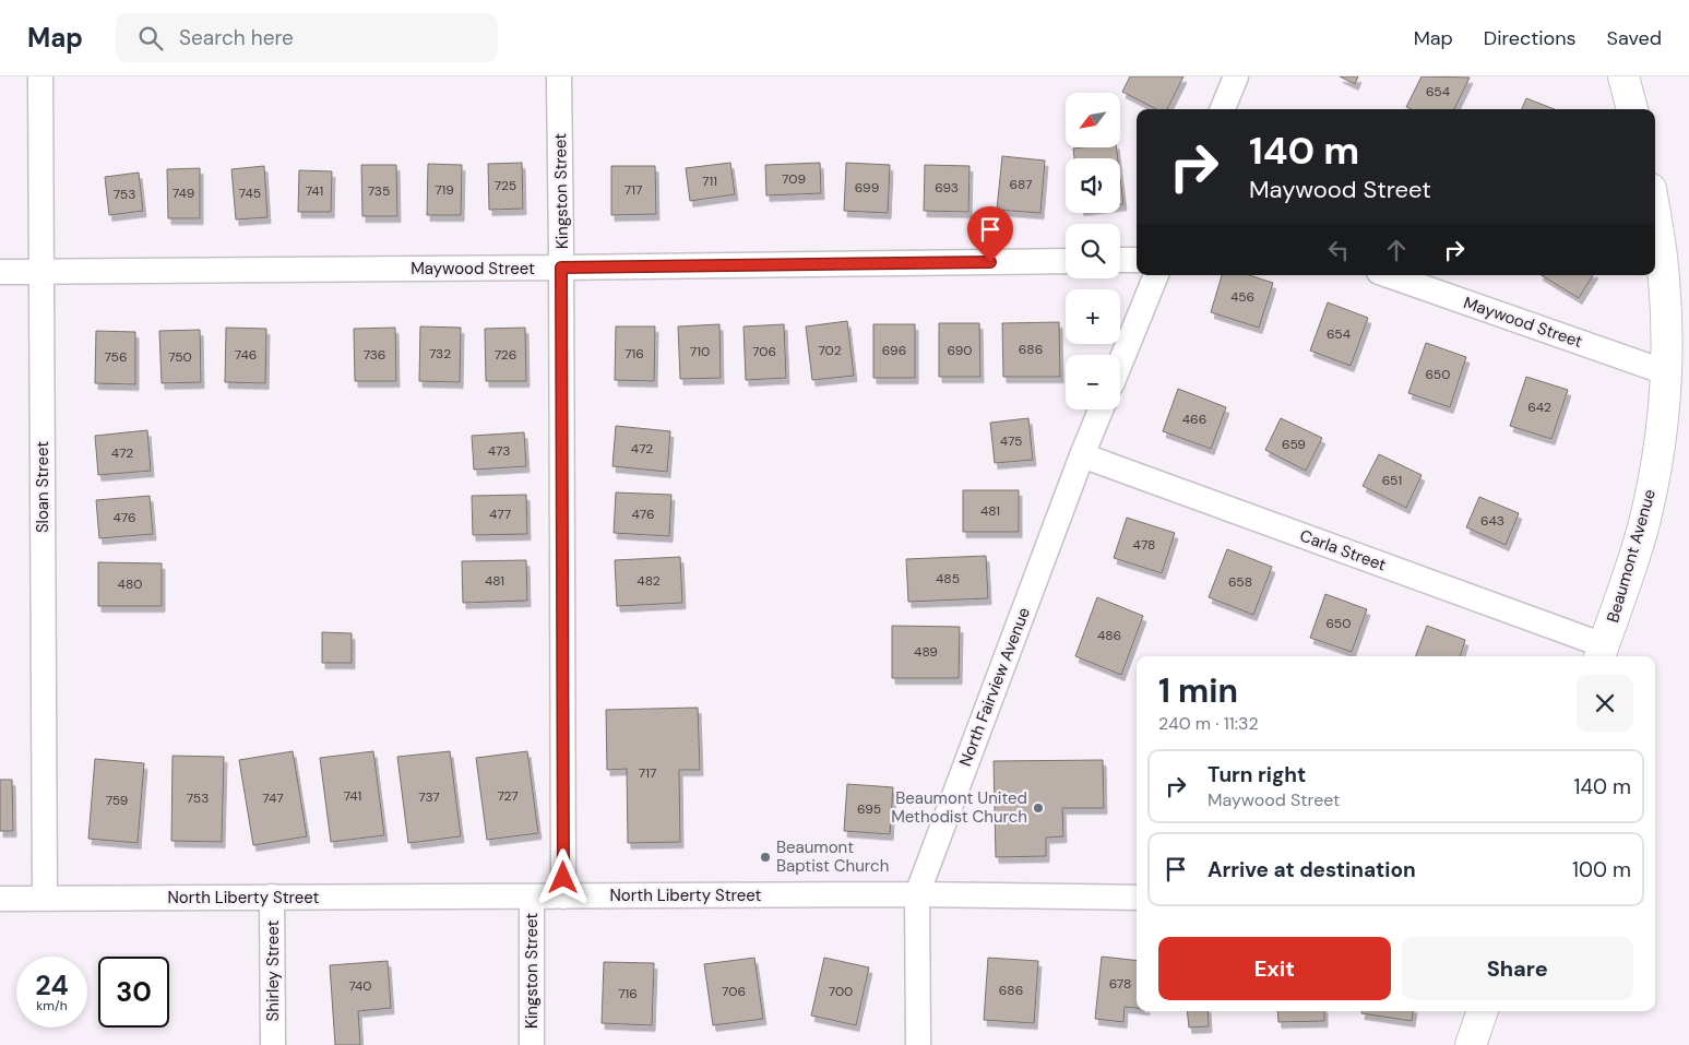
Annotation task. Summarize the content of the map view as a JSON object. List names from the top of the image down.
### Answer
{
  "streets": {
    "street": [
      "Kingston Street",
      "Maywood Street",
      "Sloan Street",
      "Carla Street",
      "Beaumont Avenue",
      "North Fairview Avenue",
      "North Liberty Street",
      "Shirley Street"
    ]
  },
  "crossings": [
    ["Kingston Street", "Maywood Street"],
    ["Kingston Street", "North Liberty Street"],
    ["Maywood Street", "Sloan Street"],
    ["Maywood Street", "Beaumont Avenue"],
    ["Sloan Street", "North Liberty Street"],
    ["Carla Street", "Beaumont Avenue"],
    ["Carla Street", "North Fairview Avenue"],
    ["North Fairview Avenue", "North Liberty Street"],
    ["North Liberty Street", "Shirley Street"]
  ],
  "places": ["Beaumont United Methodist Church", "Beaumont Baptist Church"],
  "house_numbers": [
    "654",
    "709",
    "711",
    "687",
    "725",
    "699",
    "693",
    "719",
    "717",
    "741",
    "735",
    "749",
    "745",
    "753",
    "456",
    "654",
    "686",
    "702",
    "696",
    "690",
    "710",
    "706",
    "732",
    "716",
    "746",
    "736",
    "726",
    "756",
    "750",
    "650",
    "642",
    "466",
    "475",
    "659",
    "472",
    "473",
    "472",
    "651",
    "481",
    "477",
    "476",
    "476",
    "643",
    "478",
    "485",
    "481",
    "482",
    "658",
    "480",
    "650",
    "486",
    "489",
    "717",
    "741",
    "727",
    "737",
    "753",
    "747",
    "759",
    "695",
    "678",
    "740",
    "686",
    "706",
    "700",
    "716"
  ],
  "north": "bottom left",
  "page": {
    "header": "Map",
    "search": "Search here",
    "nav": ["Map", "Directions", "Saved"],
    "map_buttons": ["+", "−"],
    "turn": ["140 m", "Maywood Street"],
    "heading": ["1 min", "240 m · 11:32"],
    "list": [
      {
        "name": "Turn right",
        "note": "Maywood Street",
        "value": "140 m"
      },
      {
        "name": "Arrive at destination",
        "value": "100 m"
      }
    ],
    "buttons": ["Exit", "Share"],
    "speed": "24 km/h",
    "limit": "30"
  }
}
